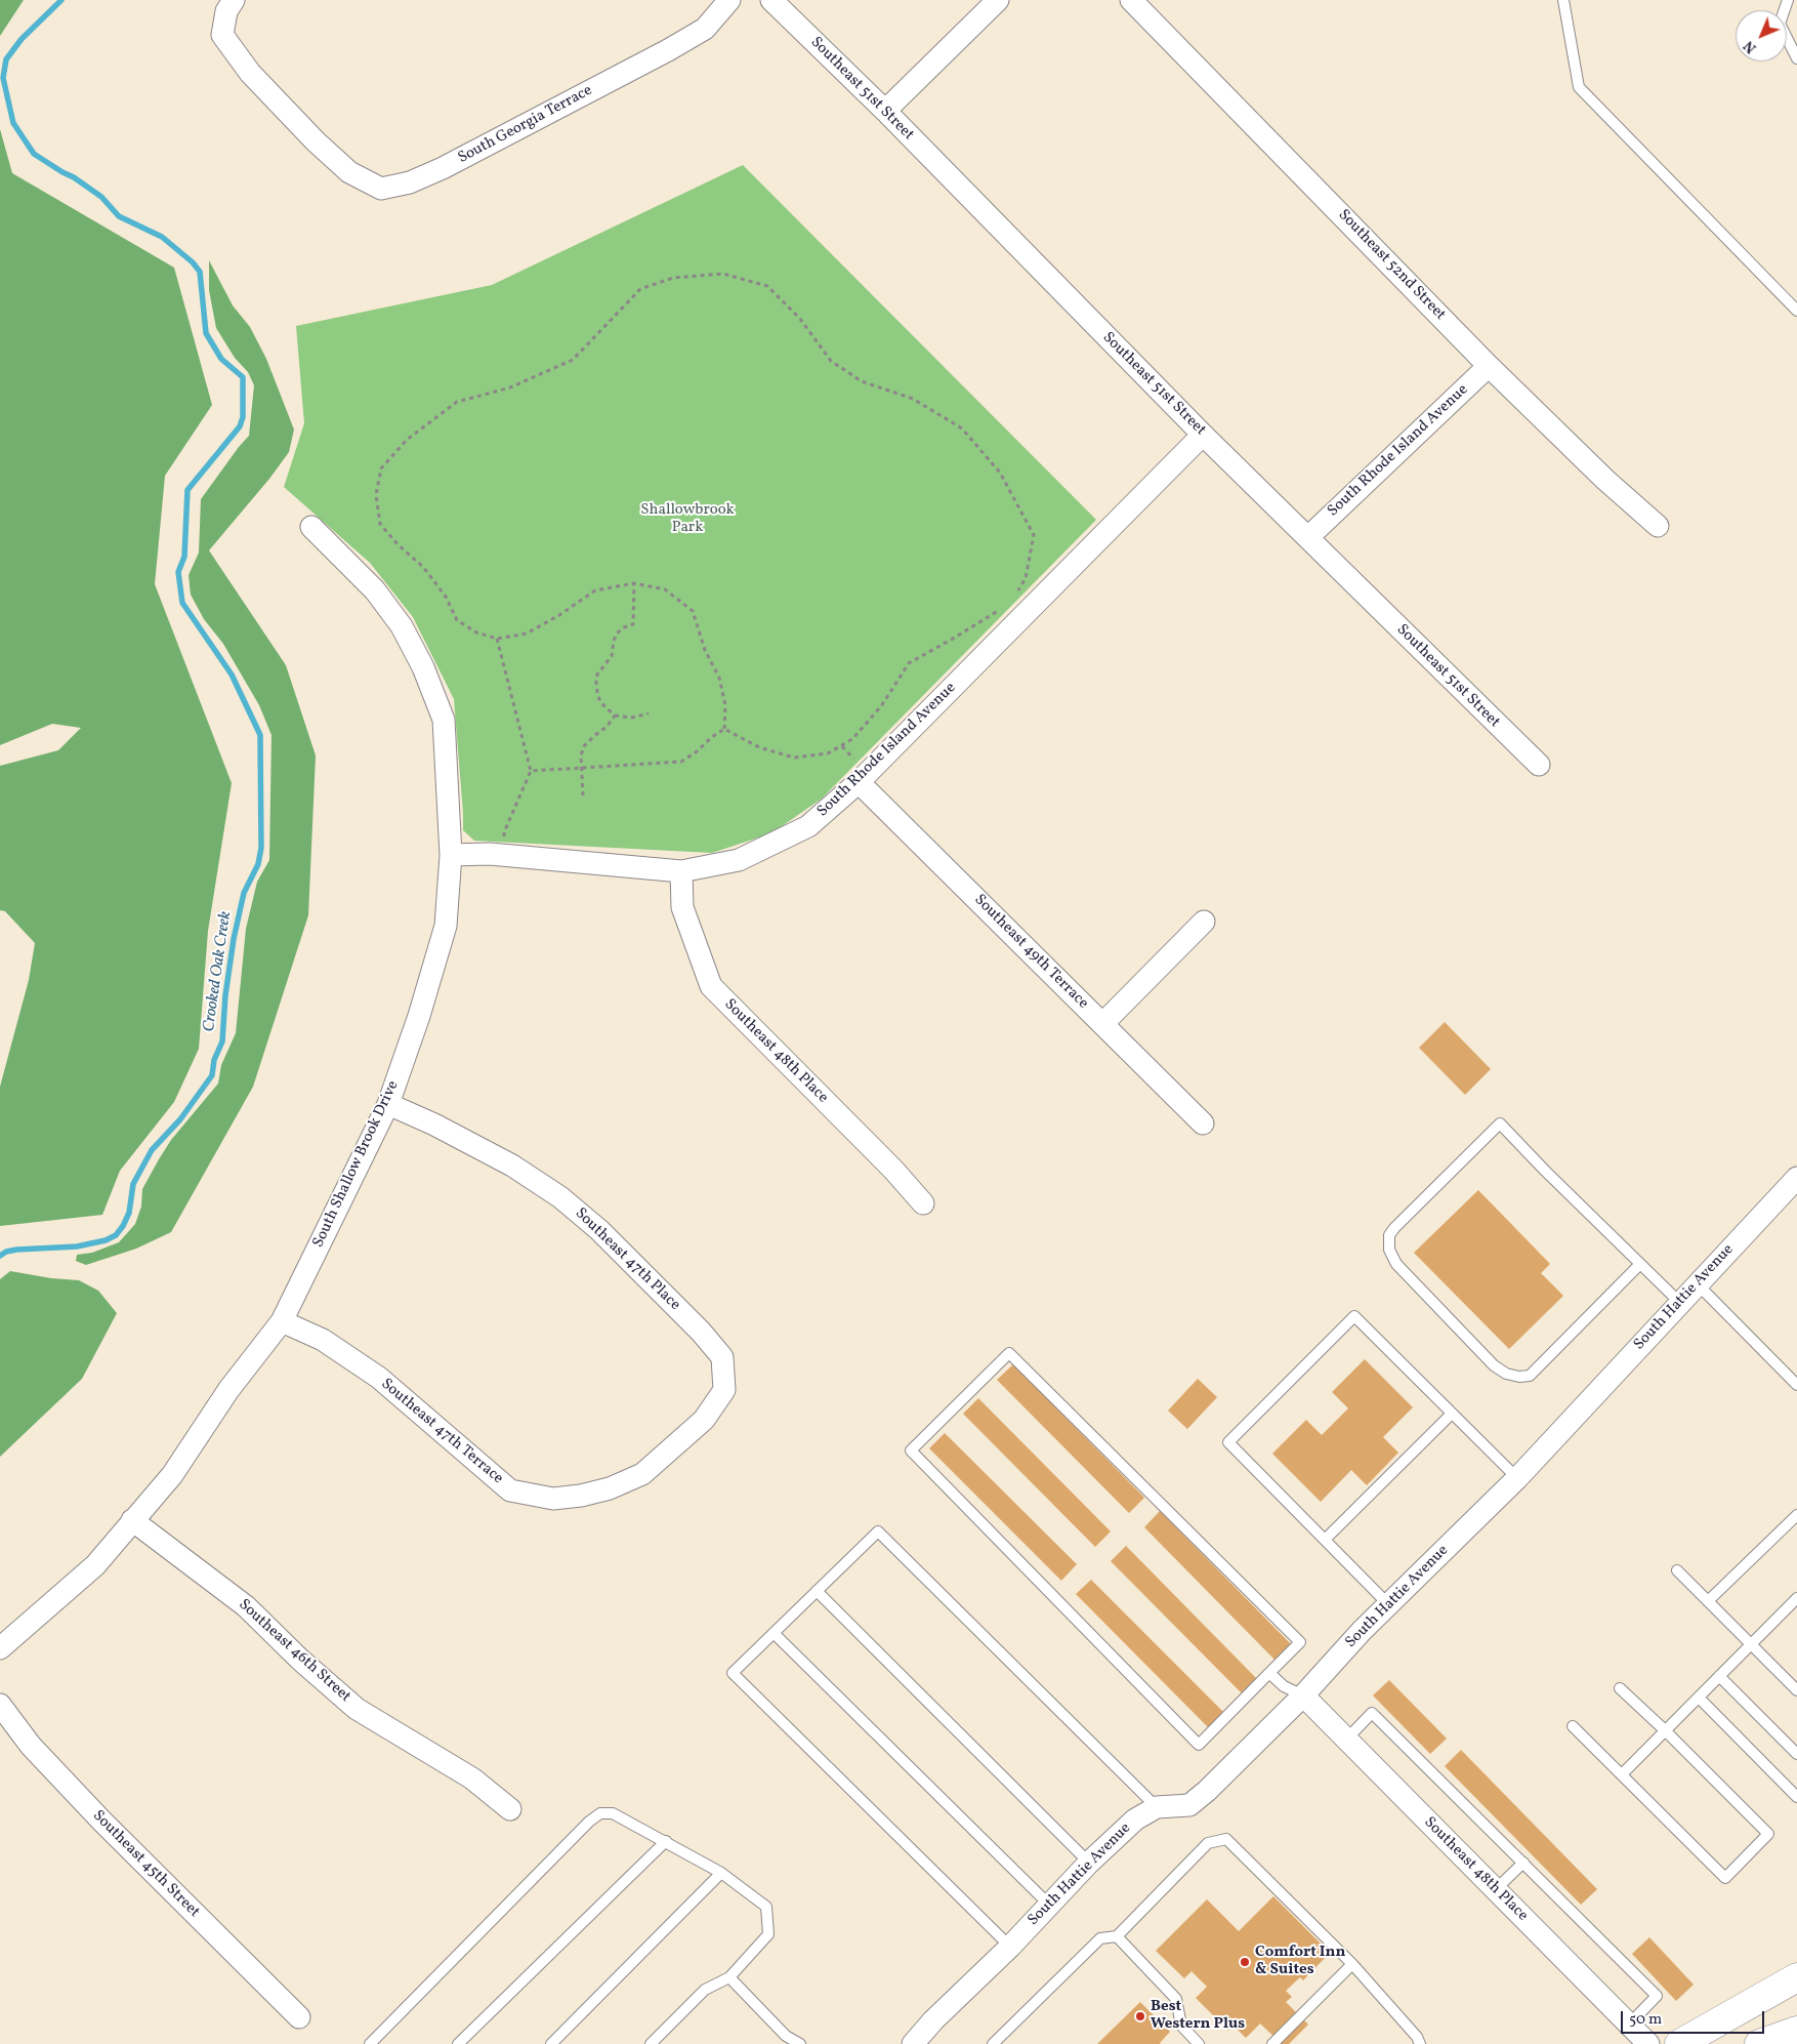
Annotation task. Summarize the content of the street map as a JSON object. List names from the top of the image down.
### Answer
{
  "streets": {
    "street": [
      "Southeast 51st Street",
      "South Georgia Terrace",
      "Southeast 52nd Street",
      "South Rhode Island Avenue",
      "Southeast 49th Terrace",
      "Southeast 48th Place",
      "South Shallow Brook Drive",
      "Southeast 47th Place",
      "South Hattie Avenue",
      "Southeast 47th Terrace",
      "Southeast 46th Street",
      "Southeast 45th Street"
    ]
  },
  "crossings": [
    ["Southeast 51st Street", "South Rhode Island Avenue"],
    ["Southeast 52nd Street", "South Rhode Island Avenue"],
    ["South Rhode Island Avenue", "Southeast 49th Terrace"],
    ["South Rhode Island Avenue", "Southeast 48th Place"],
    ["South Rhode Island Avenue", "South Shallow Brook Drive"],
    ["Southeast 48th Place", "South Hattie Avenue"],
    ["South Shallow Brook Drive", "Southeast 47th Place"],
    ["South Shallow Brook Drive", "Southeast 47th Terrace"],
    ["South Shallow Brook Drive", "Southeast 46th Street"],
    ["Southeast 47th Place", "Southeast 47th Terrace"]
  ],
  "water": ["Crooked Oak Creek"],
  "parks": ["Shallowbrook Park"],
  "places": ["Comfort Inn & Suites", "Best Western Plus"],
  "scale_bar": "50 m",
  "north": "bottom left"
}
